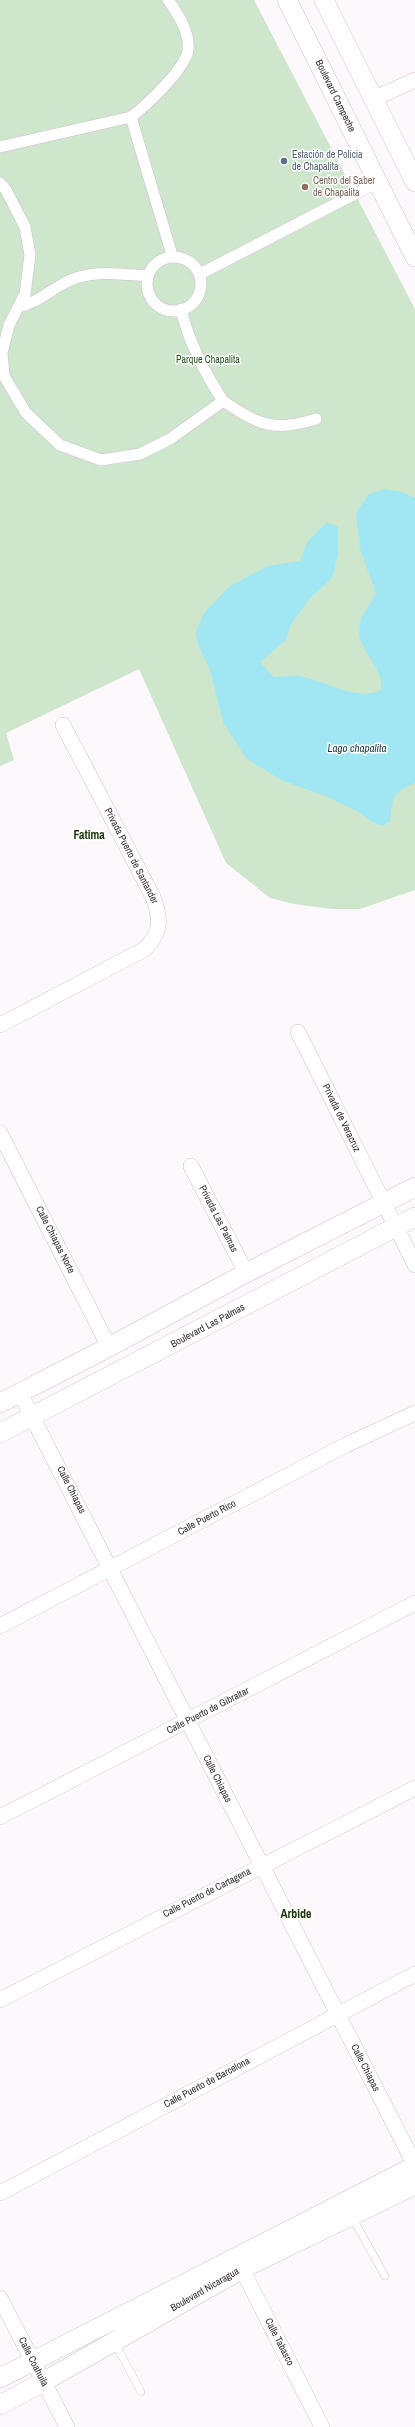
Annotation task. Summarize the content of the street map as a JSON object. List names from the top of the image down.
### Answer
{
  "streets": {
    "street": [
      "Boulevard Campeche",
      "Privada Puerto de Santander",
      "Privada de Veracruz",
      "Privada Las Palmas",
      "Calle Chiapas Norte",
      "Boulevard Las Palmas",
      "Calle Chiapas",
      "Calle Puerto Rico",
      "Calle Puerto de Gibraltar",
      "Calle Puerto de Cartagena",
      "Calle Puerto de Barcelona",
      "Boulevard Nicaragua",
      "Calle Tabasco",
      "Calle Coahuila"
    ]
  },
  "crossings": [
    ["Privada de Veracruz", "Boulevard Las Palmas"],
    ["Boulevard Las Palmas", "Calle Chiapas"],
    ["Calle Chiapas", "Calle Puerto Rico"],
    ["Calle Chiapas", "Calle Puerto de Gibraltar"],
    ["Calle Chiapas", "Calle Puerto de Cartagena"],
    ["Calle Chiapas", "Calle Puerto de Barcelona"],
    ["Calle Chiapas", "Boulevard Nicaragua"],
    ["Boulevard Nicaragua", "Calle Tabasco"],
    ["Boulevard Nicaragua", "Calle Coahuila"]
  ],
  "districts": ["Fatima", "Arbide"],
  "water": ["Lago chapalita"],
  "parks": ["Parque Chapalita"],
  "places": ["Estación de Policia de Chapalita", "Centro del Saber de Chapalita"]
}
